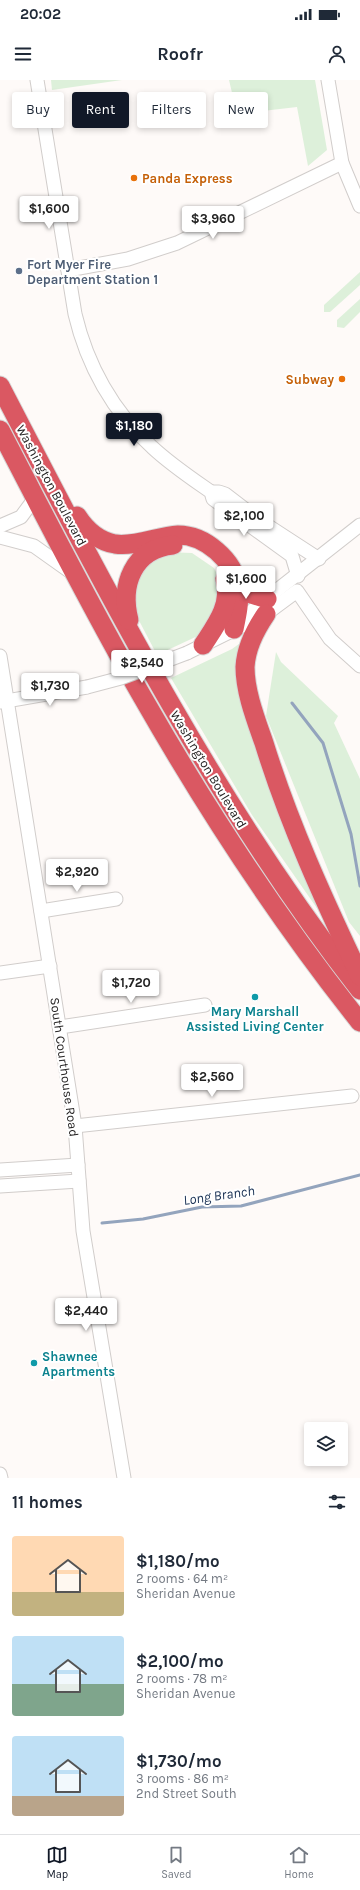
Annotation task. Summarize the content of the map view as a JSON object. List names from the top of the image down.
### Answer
{
  "streets": {
    "highway": ["Washington Boulevard"],
    "street": ["South Courthouse Road"]
  },
  "water": ["Long Branch"],
  "places": [
    "Panda Express",
    "Fort Myer Fire Department Station 1",
    "Subway",
    "Mary Marshall Assisted Living Center",
    "Shawnee Apartments"
  ],
  "page": {
    "status": "20:02",
    "header": "Roofr",
    "chip": [
      "Buy",
      "Rent",
      "Filters",
      "New"
    ],
    "price": [
      "$1,600",
      "$3,960",
      "$1,180",
      "$2,100",
      "$1,600",
      "$2,540",
      "$1,730",
      "$2,920",
      "$1,720",
      "$2,560",
      "$2,440"
    ],
    "heading": "11 homes",
    "list": [
      {
        "name": "$1,180/mo",
        "note": "2 rooms · 64 m² · Sheridan Avenue"
      },
      {
        "name": "$2,100/mo",
        "note": "2 rooms · 78 m² · Sheridan Avenue"
      },
      {
        "name": "$1,730/mo",
        "note": "3 rooms · 86 m² · 2nd Street South"
      }
    ],
    "tabs": ["Map", "Saved", "Home"]
  }
}
